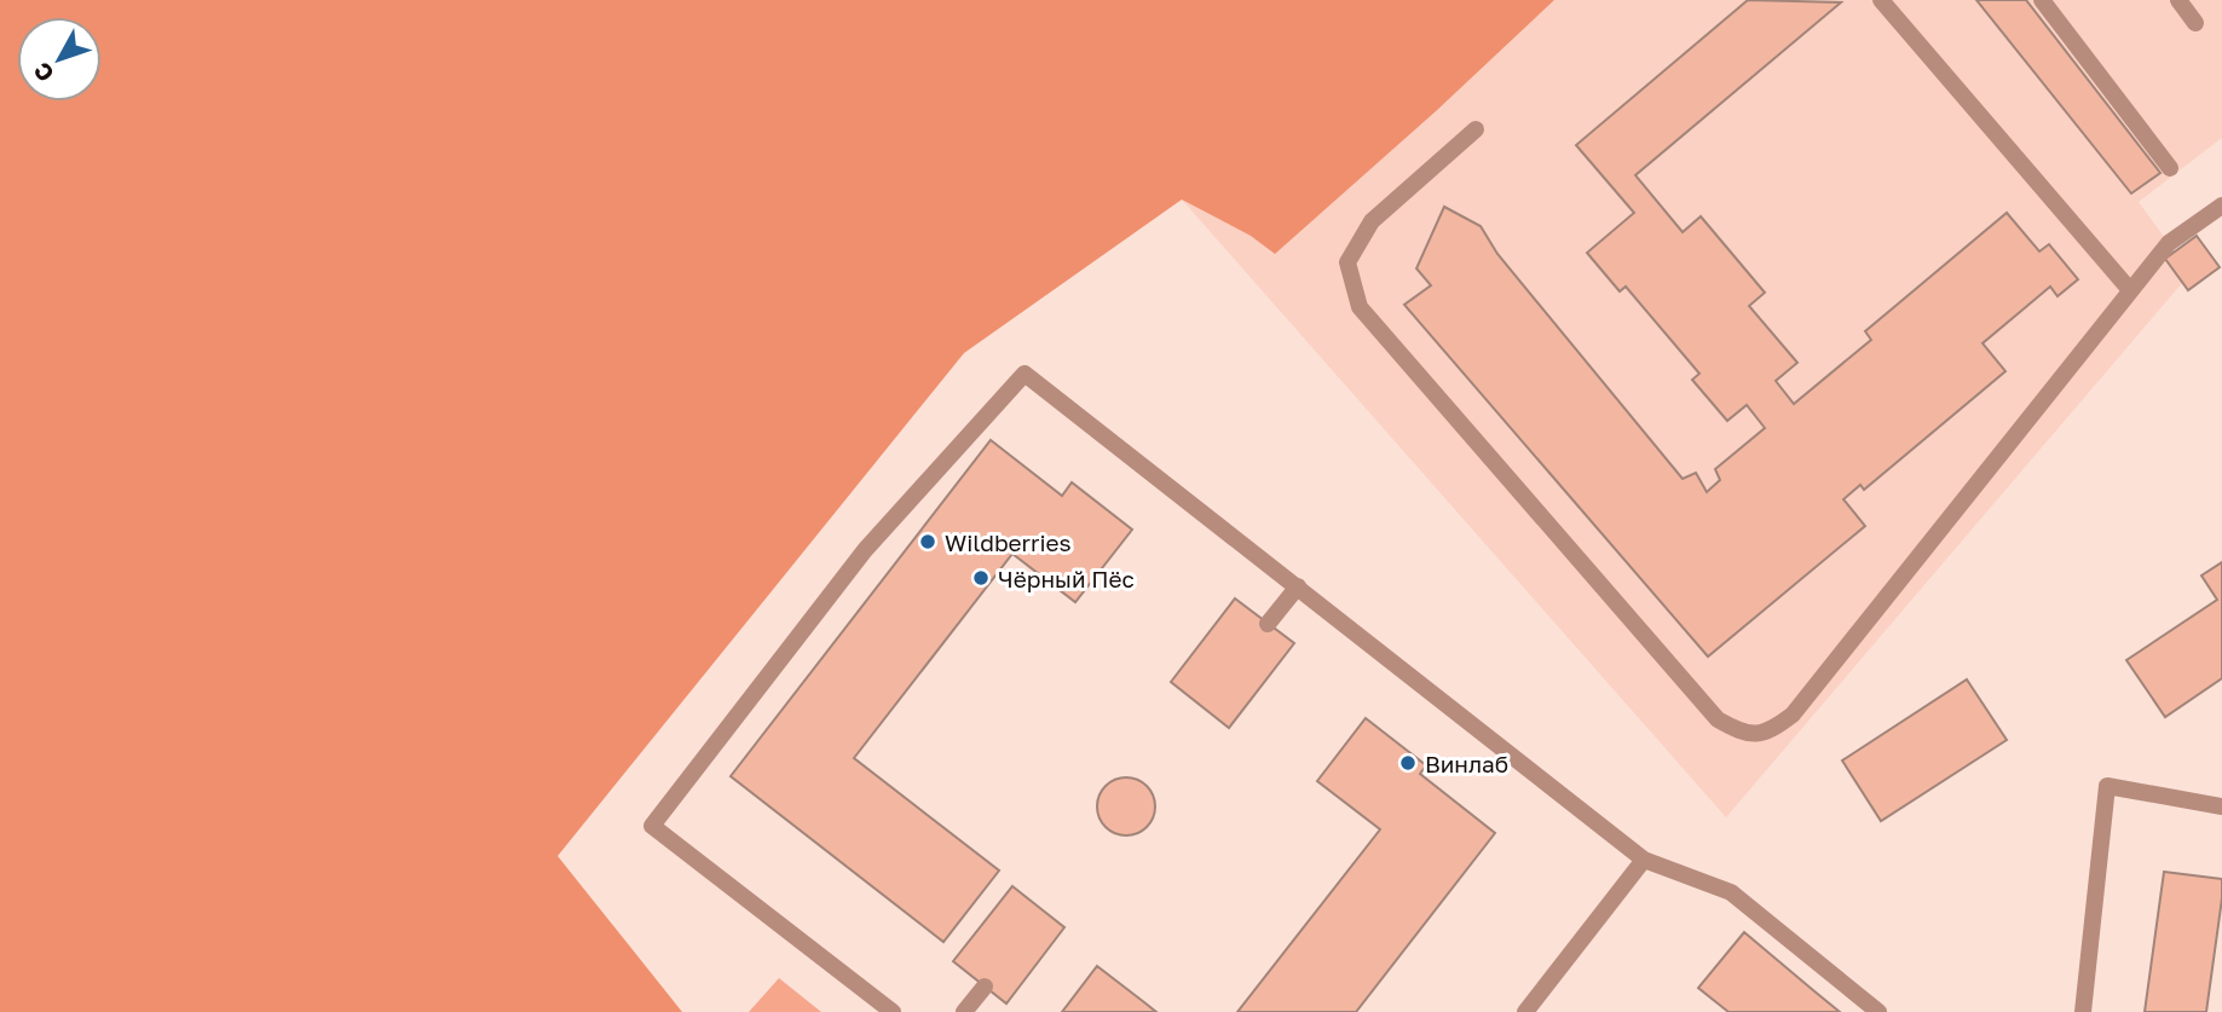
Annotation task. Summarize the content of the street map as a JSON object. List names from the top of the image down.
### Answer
{
  "places": ["Wildberries", "Чёрный Пёс", "Винлаб"],
  "north": "bottom left"
}
